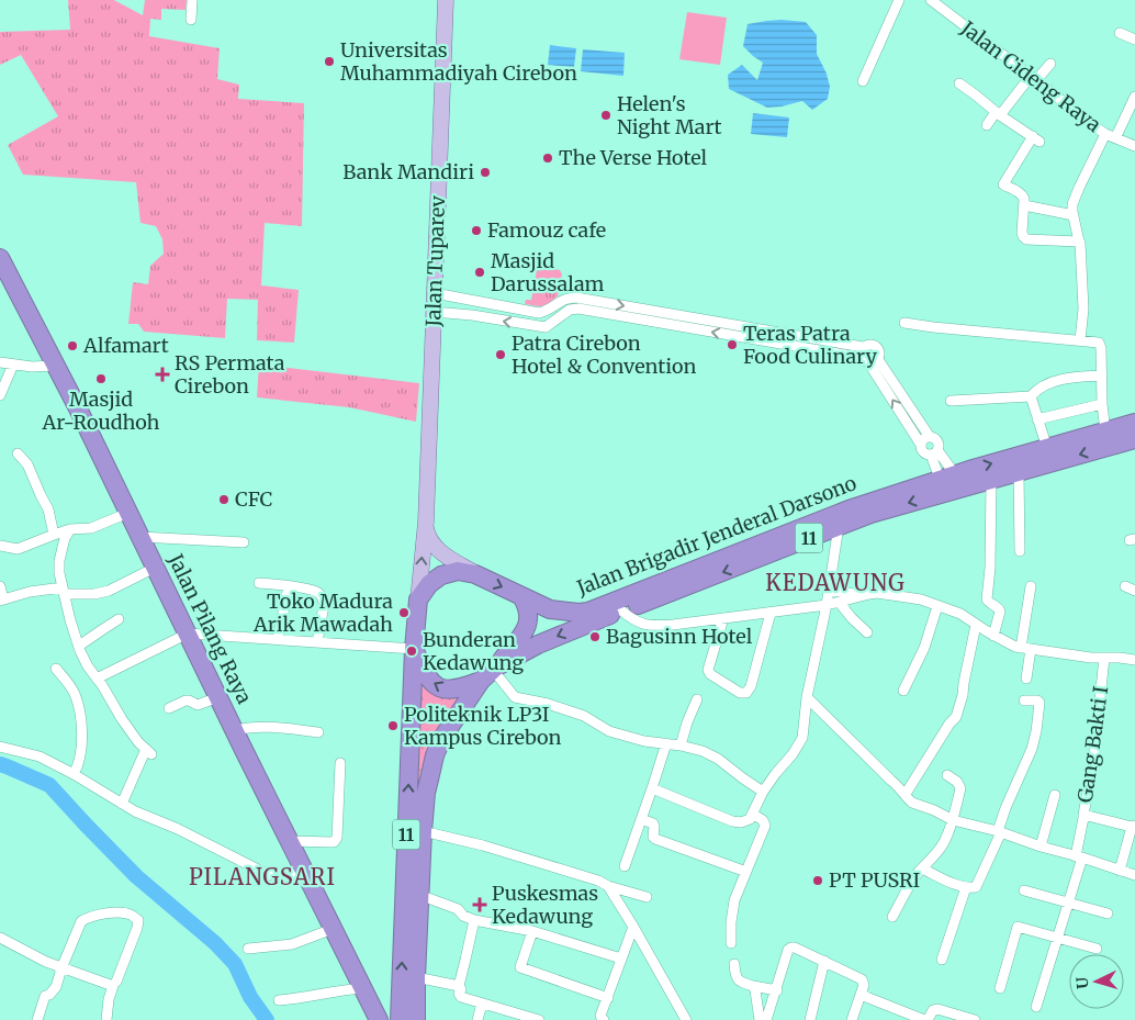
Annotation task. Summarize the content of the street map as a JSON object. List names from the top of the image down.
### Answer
{
  "streets": {
    "highway": ["Jalan Brigadir Jenderal Darsono", "11", "Jalan Pilang Raya"],
    "main road": ["Jalan Tuparev"],
    "street": ["Jalan Cideng Raya", "Gang Bakti I"]
  },
  "crossings": [
    ["Jalan Tuparev", "Jalan Brigadir Jenderal Darsono"],
    ["Jalan Tuparev", "11"],
    ["Jalan Brigadir Jenderal Darsono", "11"]
  ],
  "districts": ["KEDAWUNG", "PILANGSARI"],
  "places": {
    "other": [
      "Universitas Muhammadiyah Cirebon",
      "Helen's Night Mart",
      "The Verse Hotel",
      "Bank Mandiri",
      "Famouz cafe",
      "Masjid Darussalam",
      "Teras Patra Food Culinary",
      "Alfamart",
      "Patra Cirebon Hotel & Convention",
      "Masjid Ar-Roudhoh",
      "CFC",
      "Toko Madura Arik Mawadah",
      "Bagusinn Hotel",
      "Bunderan Kedawung",
      "Politeknik LP3I Kampus Cirebon",
      "PT PUSRI"
    ],
    "health": ["RS Permata Cirebon", "Puskesmas Kedawung"]
  },
  "north": "left"
}
